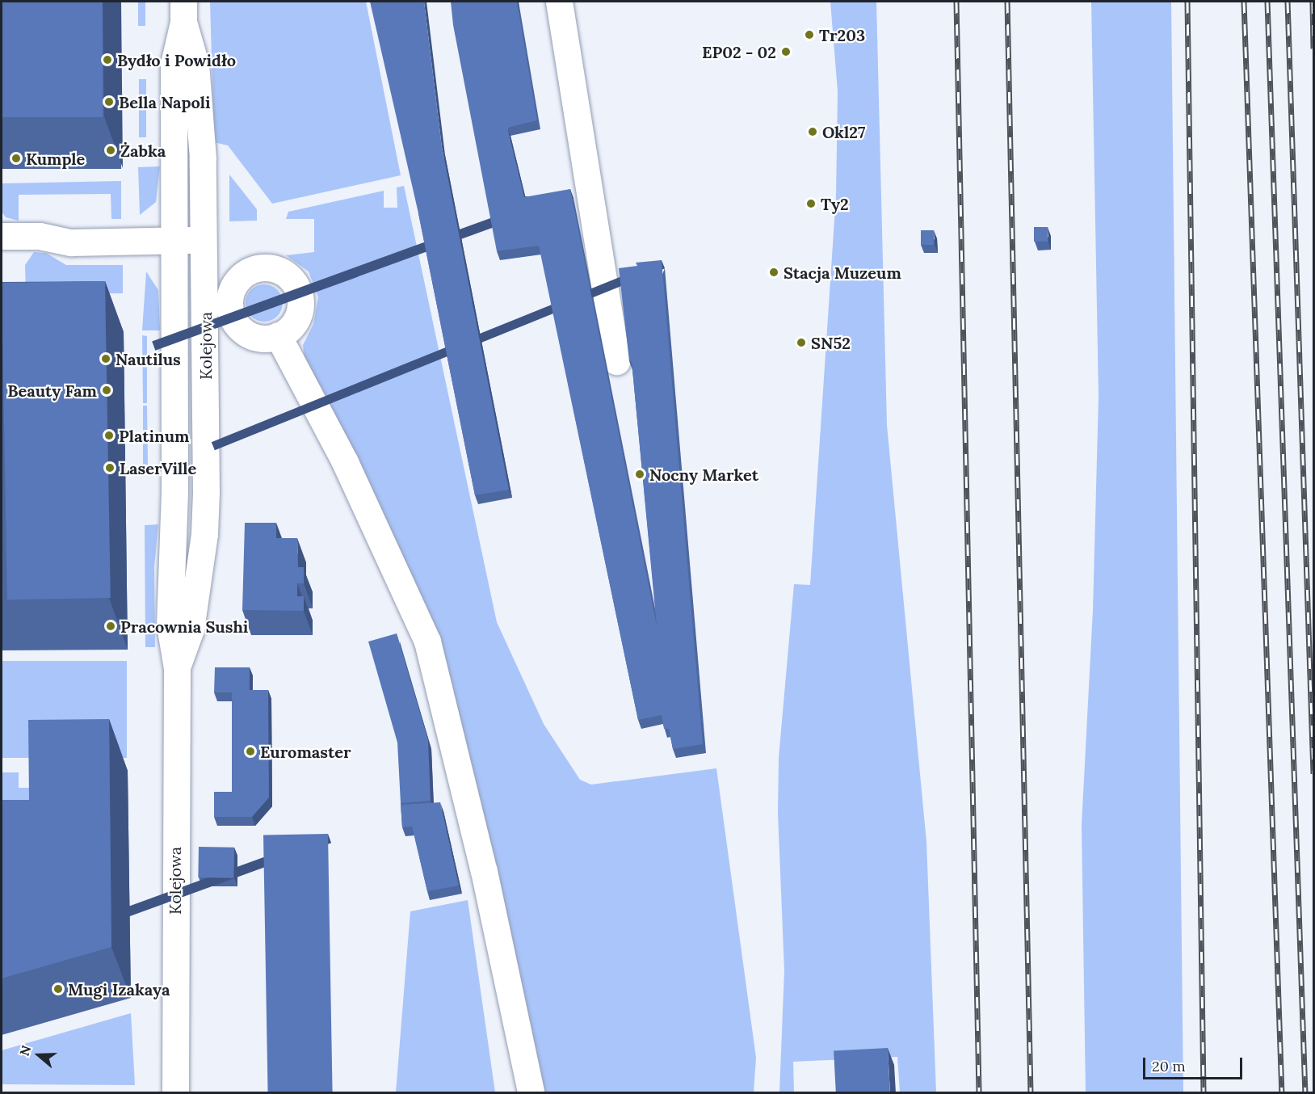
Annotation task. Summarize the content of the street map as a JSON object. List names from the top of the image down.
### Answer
{
  "streets": {
    "street": ["Kolejowa"]
  },
  "places": [
    "Tr203",
    "EP02 - 02",
    "Bydło i Powidło",
    "Bella Napoli",
    "Okl27",
    "Żabka",
    "Kumple",
    "Ty2",
    "Stacja Muzeum",
    "SN52",
    "Nautilus",
    "Beauty Fam",
    "Platinum",
    "LaserVille",
    "Nocny Market",
    "Pracownia Sushi",
    "Euromaster",
    "Mugi Izakaya"
  ],
  "scale_bar": "20 m",
  "north": "left"
}
